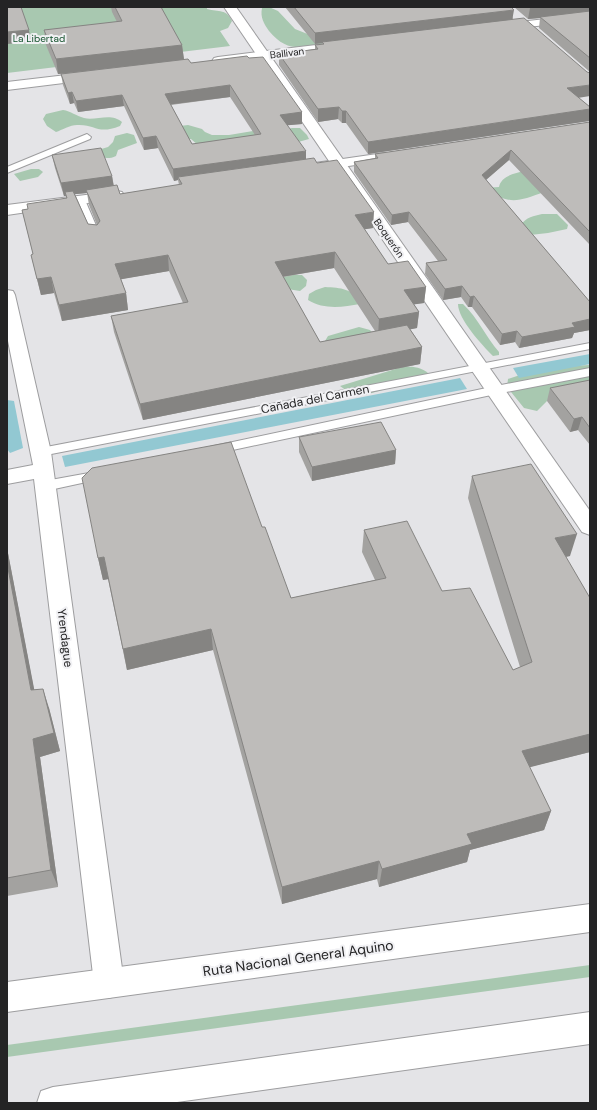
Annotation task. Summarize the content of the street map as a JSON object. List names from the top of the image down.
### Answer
{
  "streets": {
    "main road": [
      "Ballivan",
      "Boquerón",
      "Cañada del Carmen",
      "Yrendague",
      "Ruta Nacional General Aquino"
    ]
  },
  "crossings": [
    ["Ballivan", "Boquerón"],
    ["Boquerón", "Cañada del Carmen"],
    ["Cañada del Carmen", "Yrendague"],
    ["Yrendague", "Ruta Nacional General Aquino"]
  ],
  "parks": ["La Libertad"]
}
